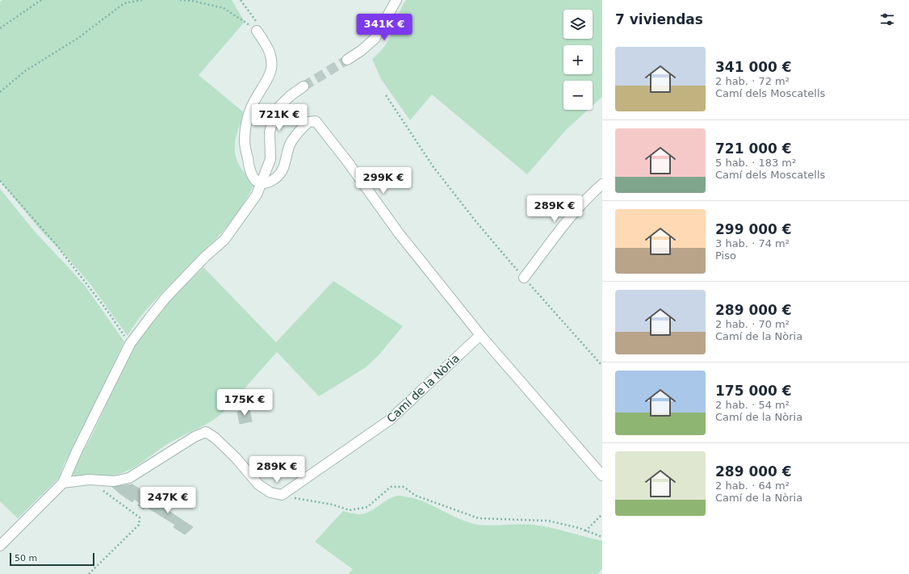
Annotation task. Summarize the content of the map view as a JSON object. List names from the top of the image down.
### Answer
{
  "streets": {
    "street": ["Camí de la Nòria"]
  },
  "scale_bar": "50 m",
  "page": {
    "heading": "7 viviendas",
    "map_buttons": ["+", "−"],
    "price": [
      "341K €",
      "721K €",
      "299K €",
      "289K €",
      "175K €",
      "289K €",
      "247K €"
    ],
    "list": [
      {
        "name": "341 000 €",
        "note": "2 hab. · 72 m² · Camí dels Moscatells"
      },
      {
        "name": "721 000 €",
        "note": "5 hab. · 183 m² · Camí dels Moscatells"
      },
      {
        "name": "299 000 €",
        "note": "3 hab. · 74 m² · Piso"
      },
      {
        "name": "289 000 €",
        "note": "2 hab. · 70 m² · Camí de la Nòria"
      },
      {
        "name": "175 000 €",
        "note": "2 hab. · 54 m² · Camí de la Nòria"
      },
      {
        "name": "289 000 €",
        "note": "2 hab. · 64 m² · Camí de la Nòria"
      }
    ],
    "scale": "50 m"
  }
}
